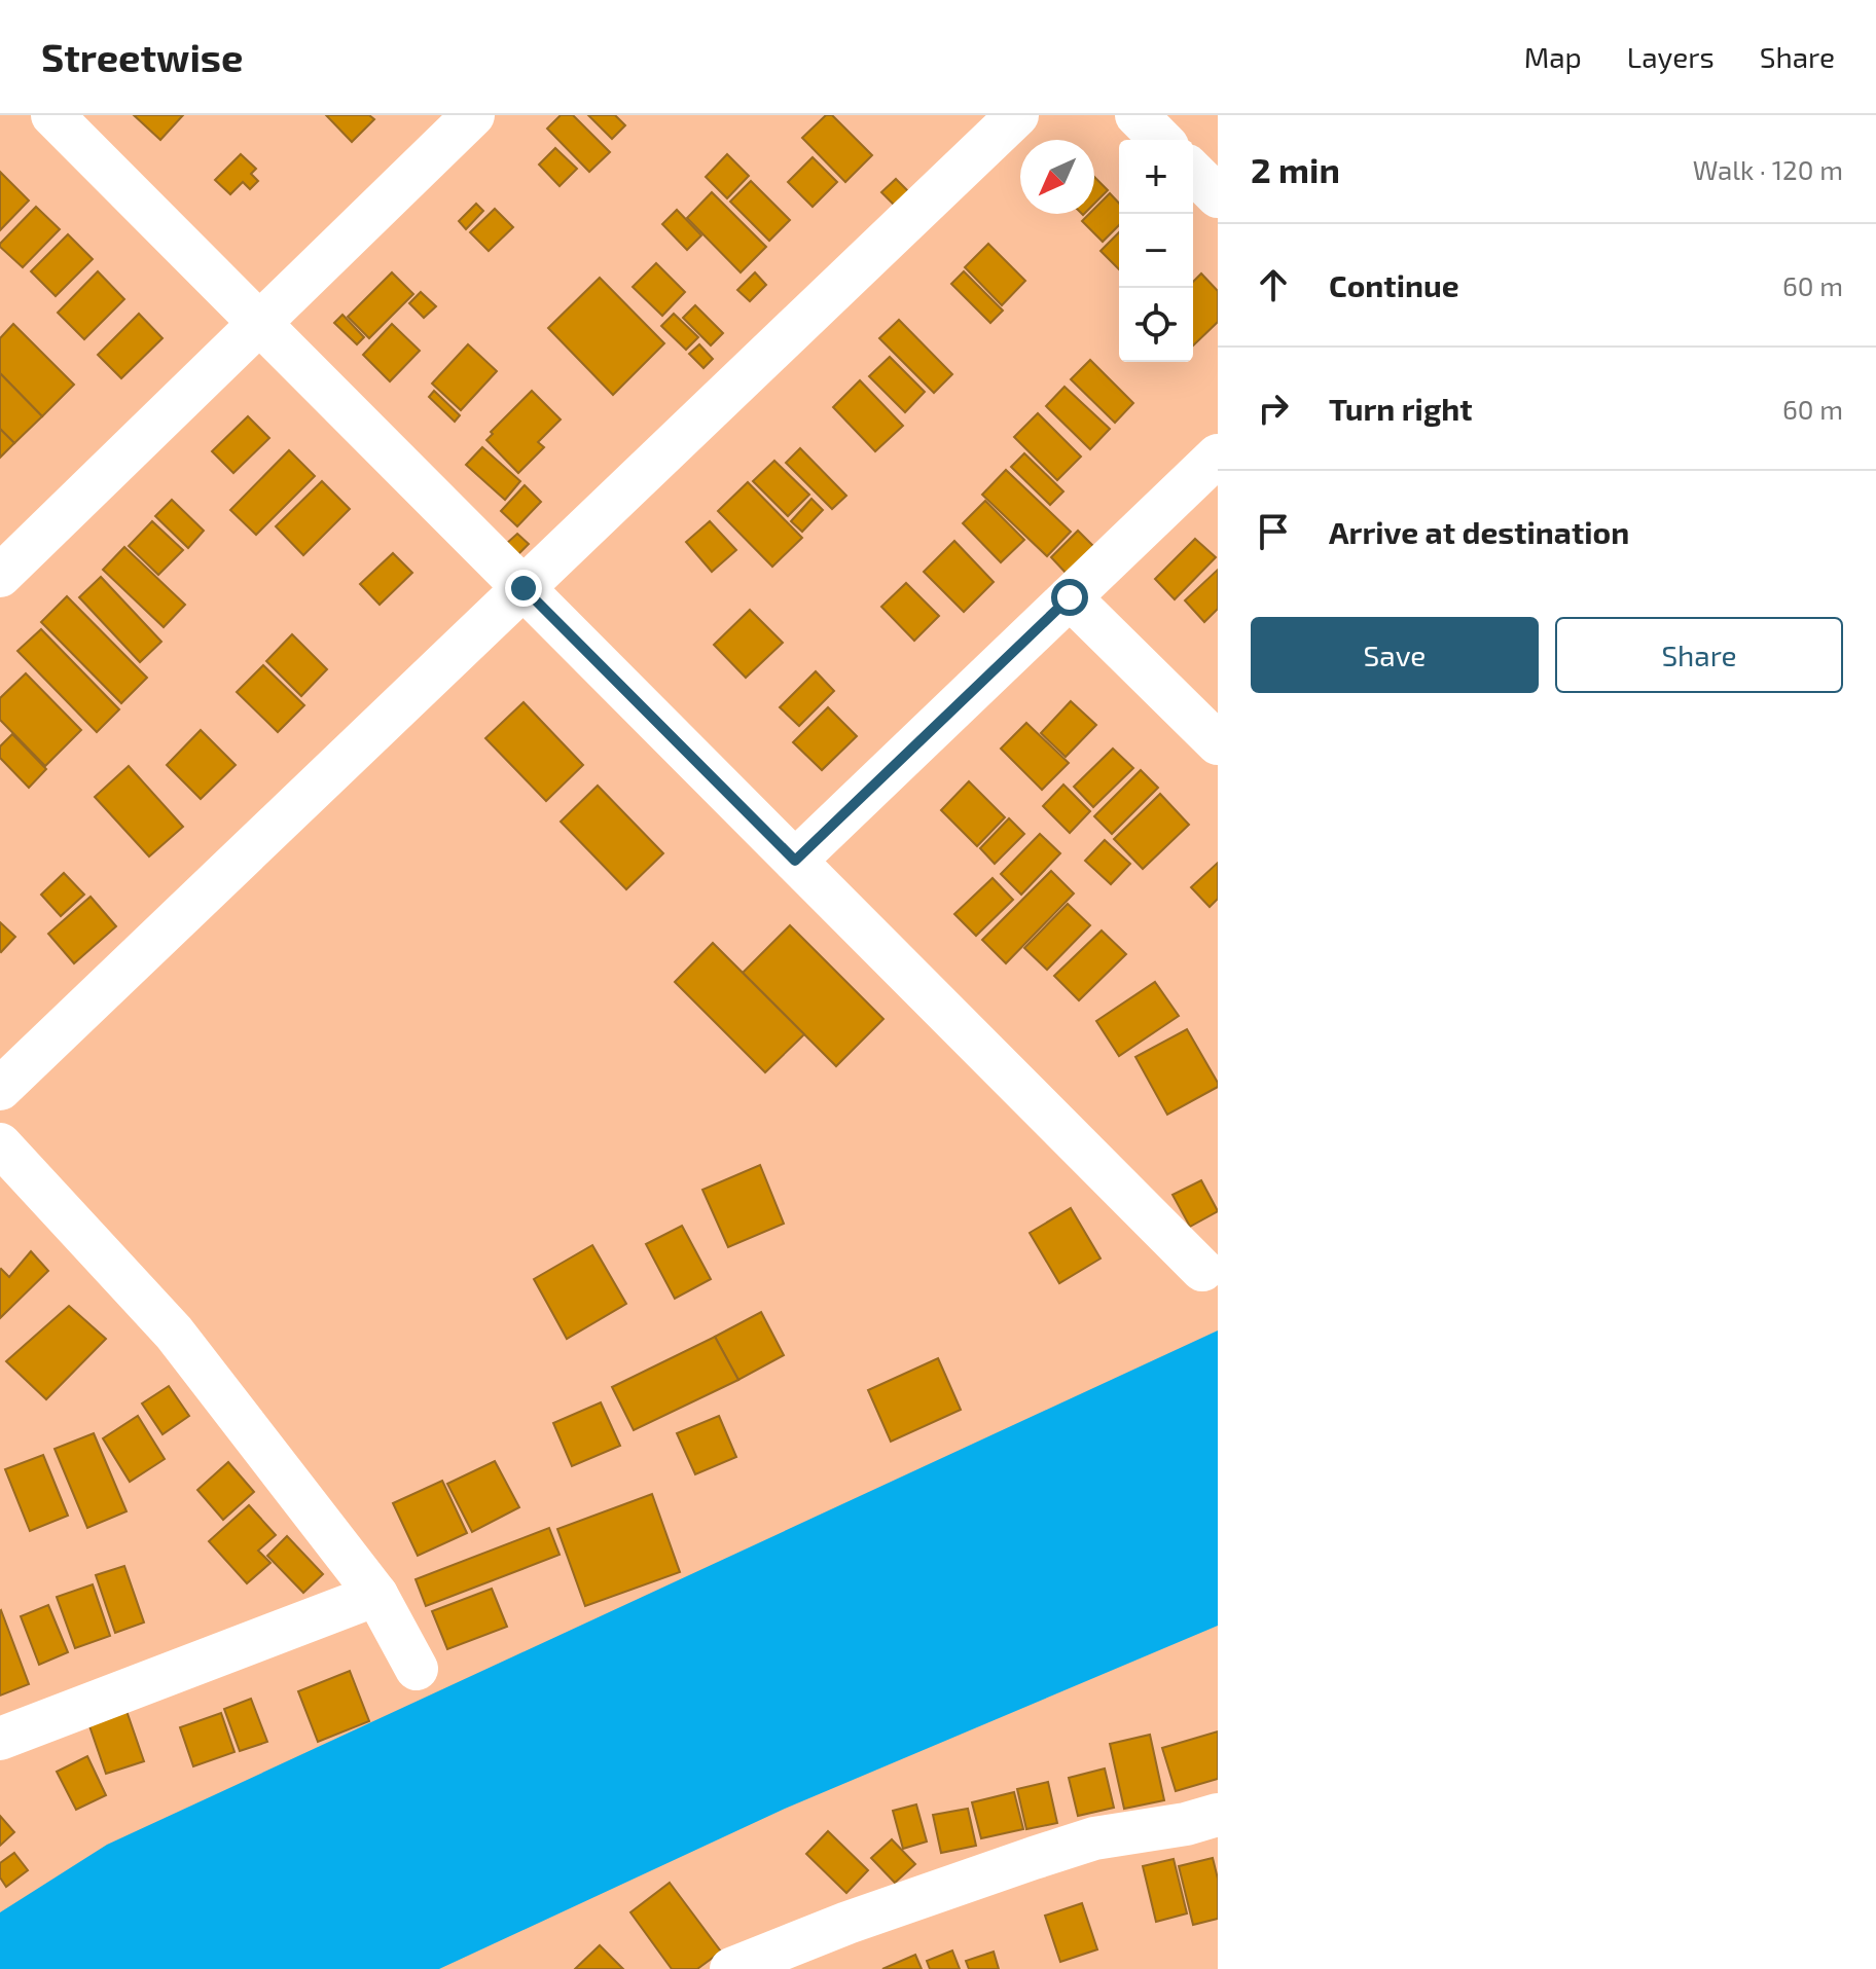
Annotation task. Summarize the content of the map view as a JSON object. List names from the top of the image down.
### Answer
{
  "north": "bottom left",
  "page": {
    "header": "Streetwise",
    "nav": ["Map", "Layers", "Share"],
    "heading": ["2 min", "Walk · 120 m"],
    "map_buttons": ["+", "−"],
    "list": [
      ["Continue", "60 m"],
      ["Turn right", "60 m"],
      "Arrive at destination"
    ],
    "buttons": ["Save", "Share"]
  }
}
